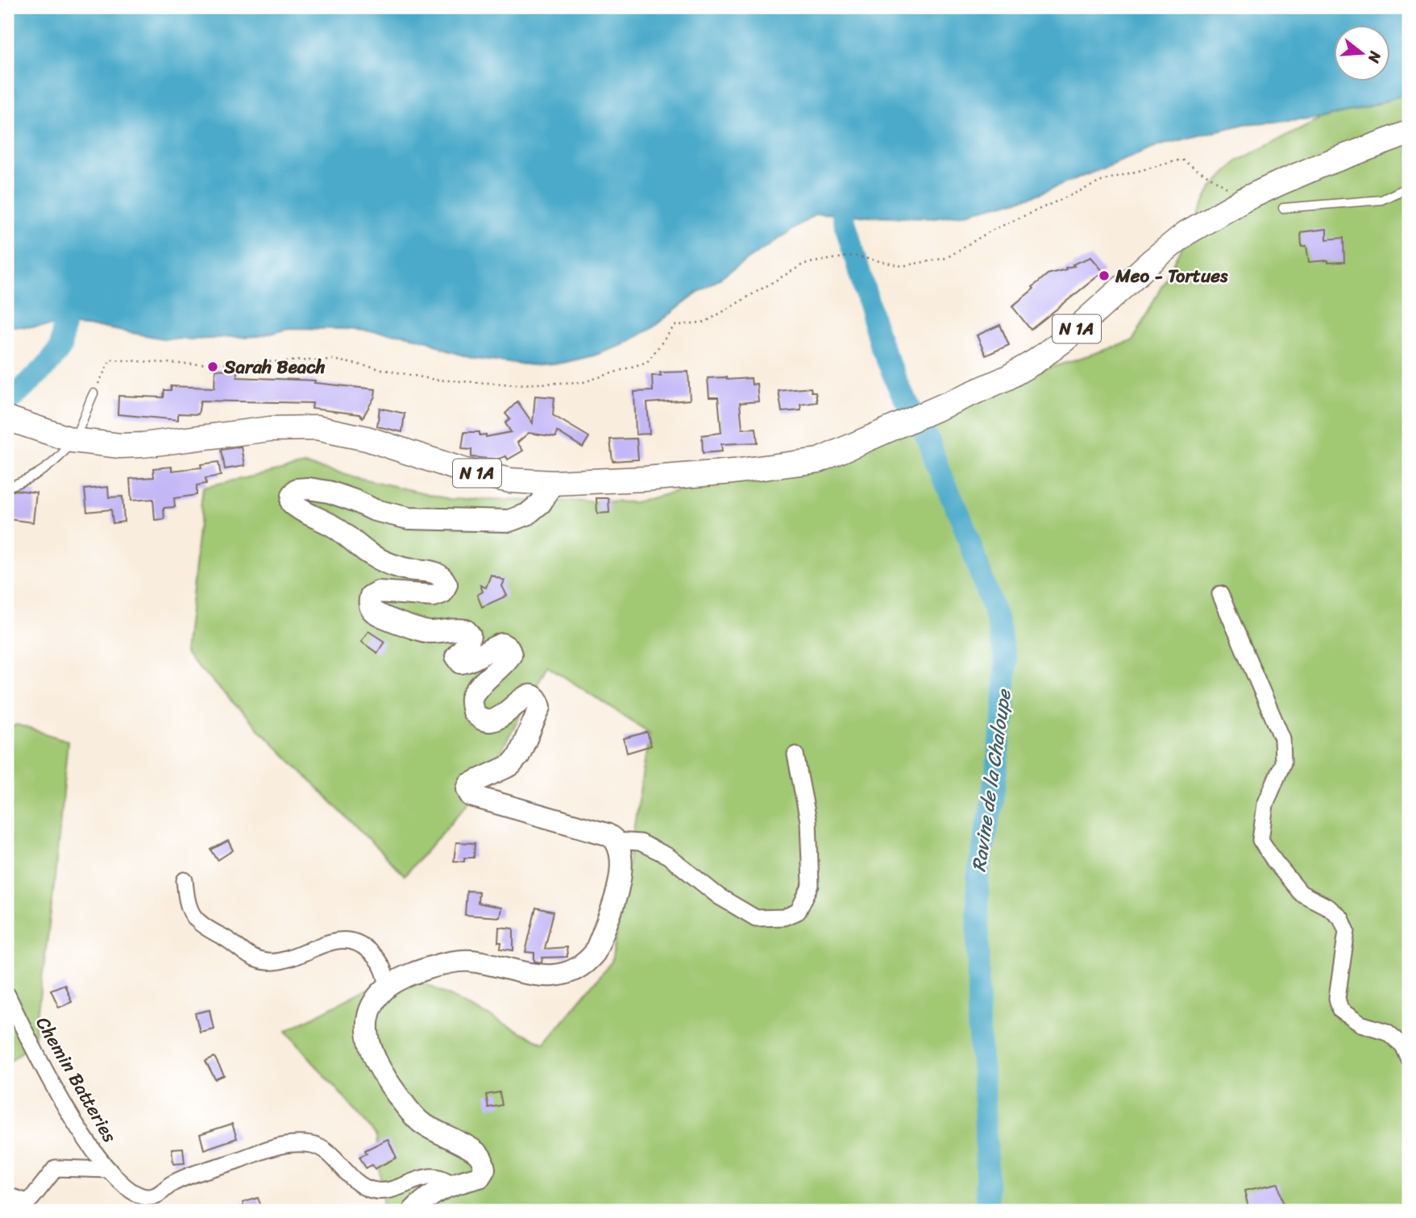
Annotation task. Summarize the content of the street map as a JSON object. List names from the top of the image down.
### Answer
{
  "streets": {
    "main road": ["N 1A"],
    "street": ["Chemin Batteries"]
  },
  "water": ["Ravine de la Chaloupe"],
  "places": ["Meo - Tortues", "Sarah Beach"],
  "north": "right"
}
